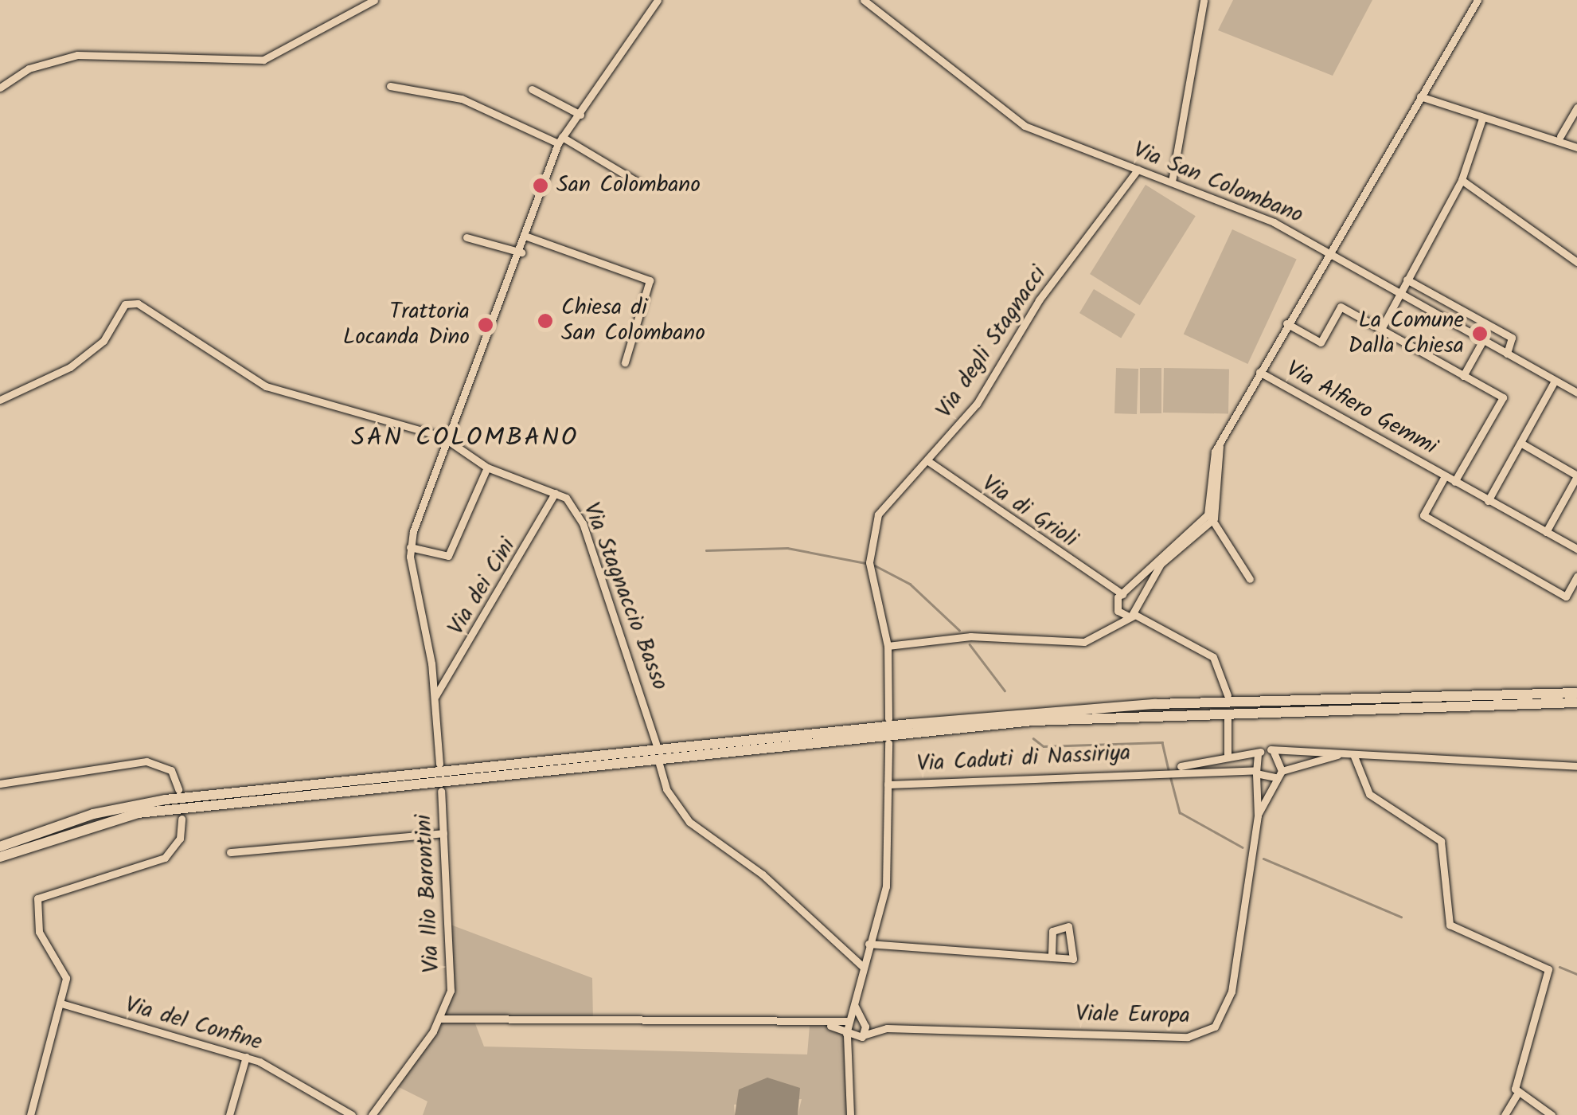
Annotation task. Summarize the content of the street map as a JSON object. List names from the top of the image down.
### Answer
{
  "streets": {
    "street": [
      "Via San Colombano",
      "Via degli Stagnacci",
      "Via Alfiero Gemmi",
      "Via di Grioli",
      "Via dei Cini",
      "Via Stagnaccio Basso",
      "Via Caduti di Nassiriya",
      "Via Ilio Barontini",
      "Viale Europa",
      "Via del Confine"
    ]
  },
  "crossings": [
    ["Via San Colombano", "Via degli Stagnacci"],
    ["Via San Colombano", "Via Alfiero Gemmi"],
    ["Via degli Stagnacci", "Via di Grioli"],
    ["Via dei Cini", "Via Stagnaccio Basso"],
    ["Via Caduti di Nassiriya", "Viale Europa"]
  ],
  "districts": ["SAN COLOMBANO"],
  "places": [
    "San Colombano",
    "Chiesa di San Colombano",
    "Trattoria Locanda Dino",
    "La Comune Dalla Chiesa"
  ]
}
